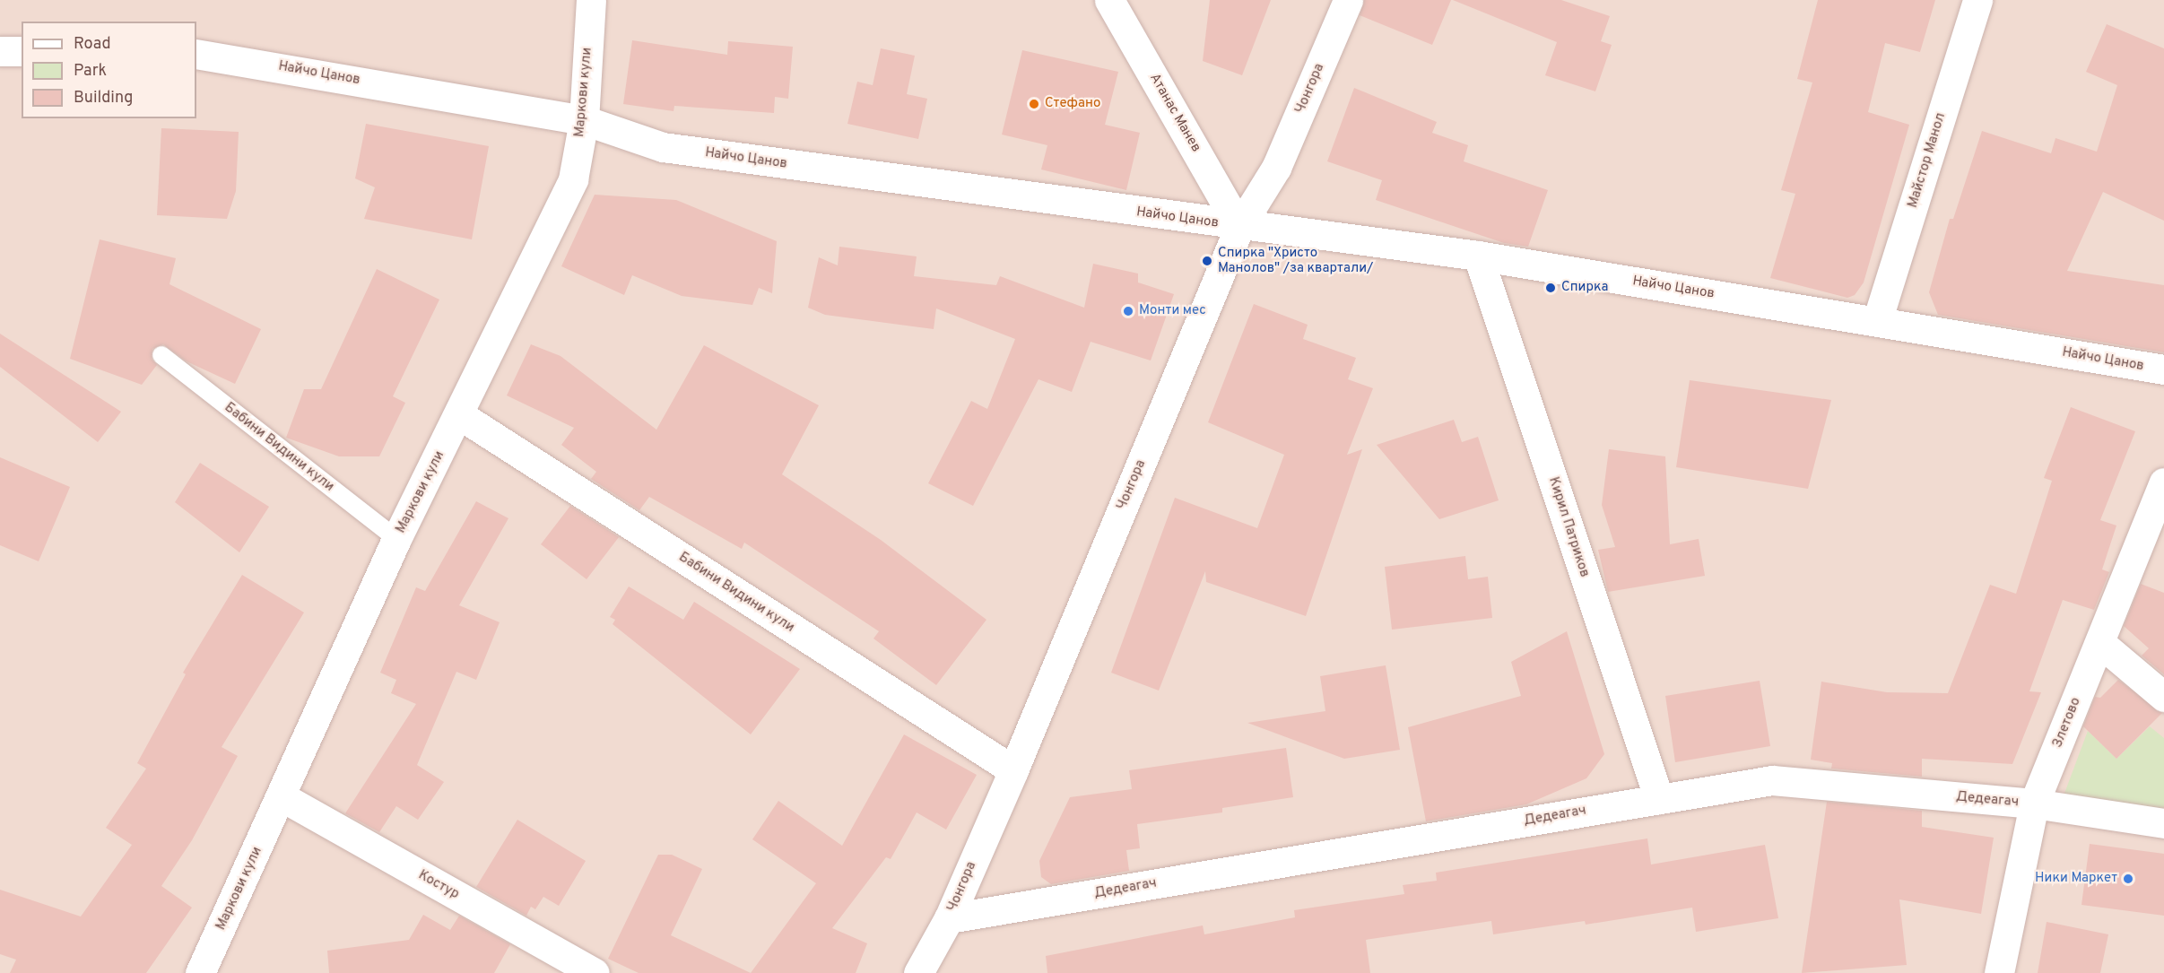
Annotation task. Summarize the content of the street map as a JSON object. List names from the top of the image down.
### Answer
{
  "streets": {
    "street": [
      "Найчо Цанов",
      "Чонгора",
      "Маркови кули",
      "Атанас Манев",
      "Майстор Манол",
      "Бабини Видини кули",
      "Кирил Патриков",
      "Злетово",
      "Дедеагач",
      "Костур"
    ]
  },
  "crossings": [
    ["Найчо Цанов", "Чонгора"],
    ["Найчо Цанов", "Маркови кули"],
    ["Найчо Цанов", "Атанас Манев"],
    ["Найчо Цанов", "Майстор Манол"],
    ["Найчо Цанов", "Кирил Патриков"],
    ["Чонгора", "Атанас Манев"],
    ["Чонгора", "Бабини Видини кули"],
    ["Чонгора", "Дедеагач"],
    ["Маркови кули", "Бабини Видини кули"],
    ["Маркови кули", "Костур"],
    ["Кирил Патриков", "Дедеагач"],
    ["Злетово", "Дедеагач"]
  ],
  "places": [
    "Стефано",
    "Спирка \"Христо Манолов\" /за квартали/",
    "Спирка",
    "Монти мес",
    "Ники Маркет"
  ],
  "legend": ["Road", "Park", "Building"]
}
